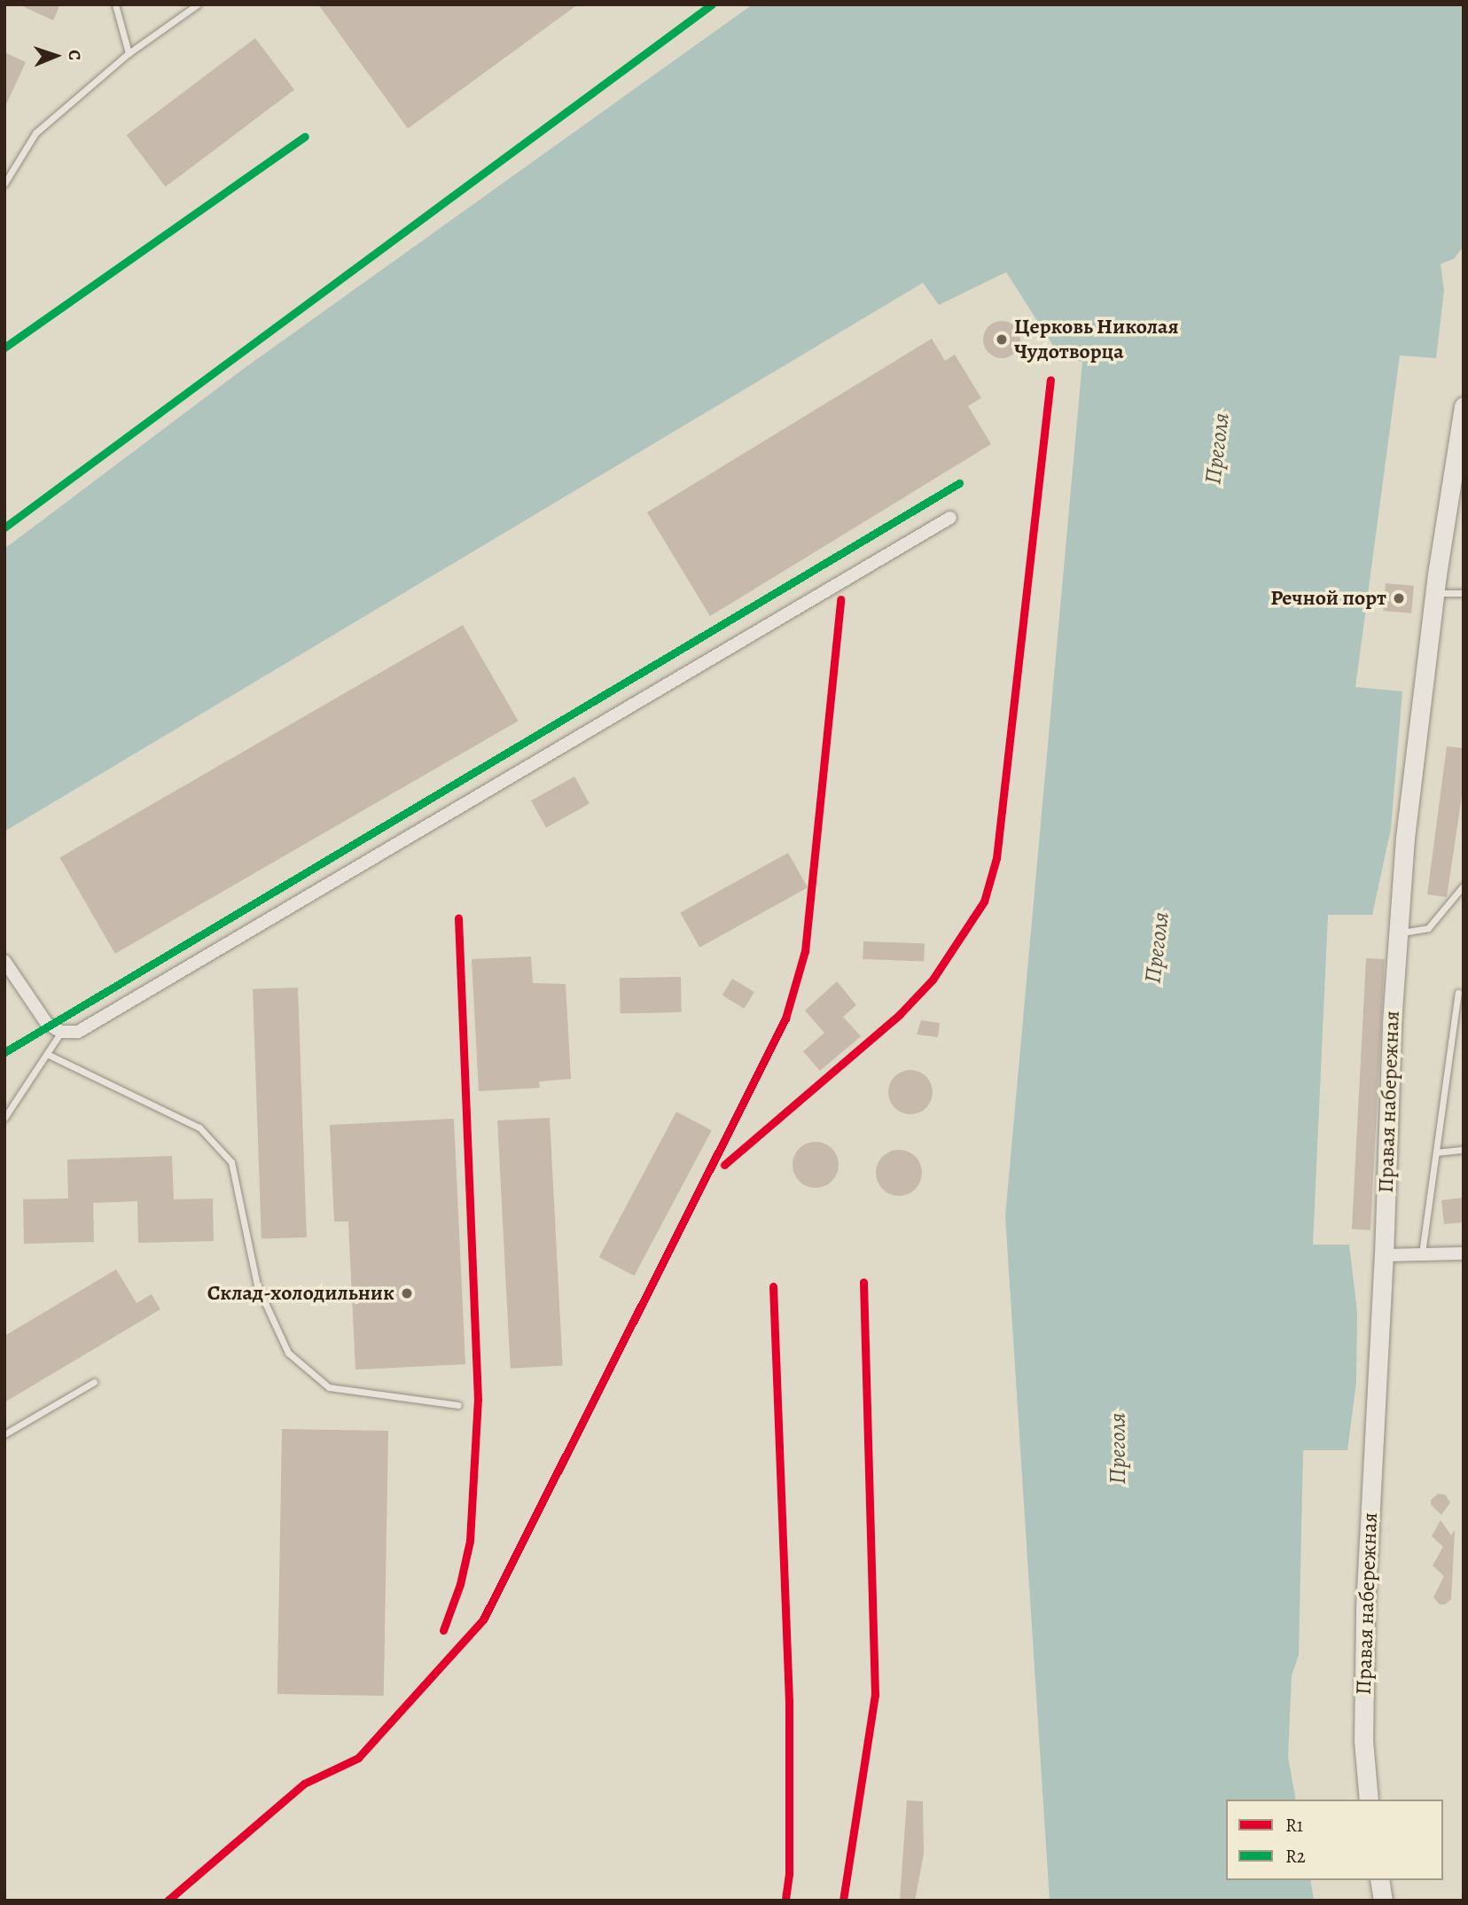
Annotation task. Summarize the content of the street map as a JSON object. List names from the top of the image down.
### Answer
{
  "streets": {
    "main road": ["Правая набережная"]
  },
  "water": ["Преголя"],
  "places": ["Церковь Николая Чудотворца", "Речной порт", "Склад-холодильник"],
  "lines": ["transit line R2", "transit line R1"],
  "legend": ["R1", "R2"],
  "north": "right"
}
